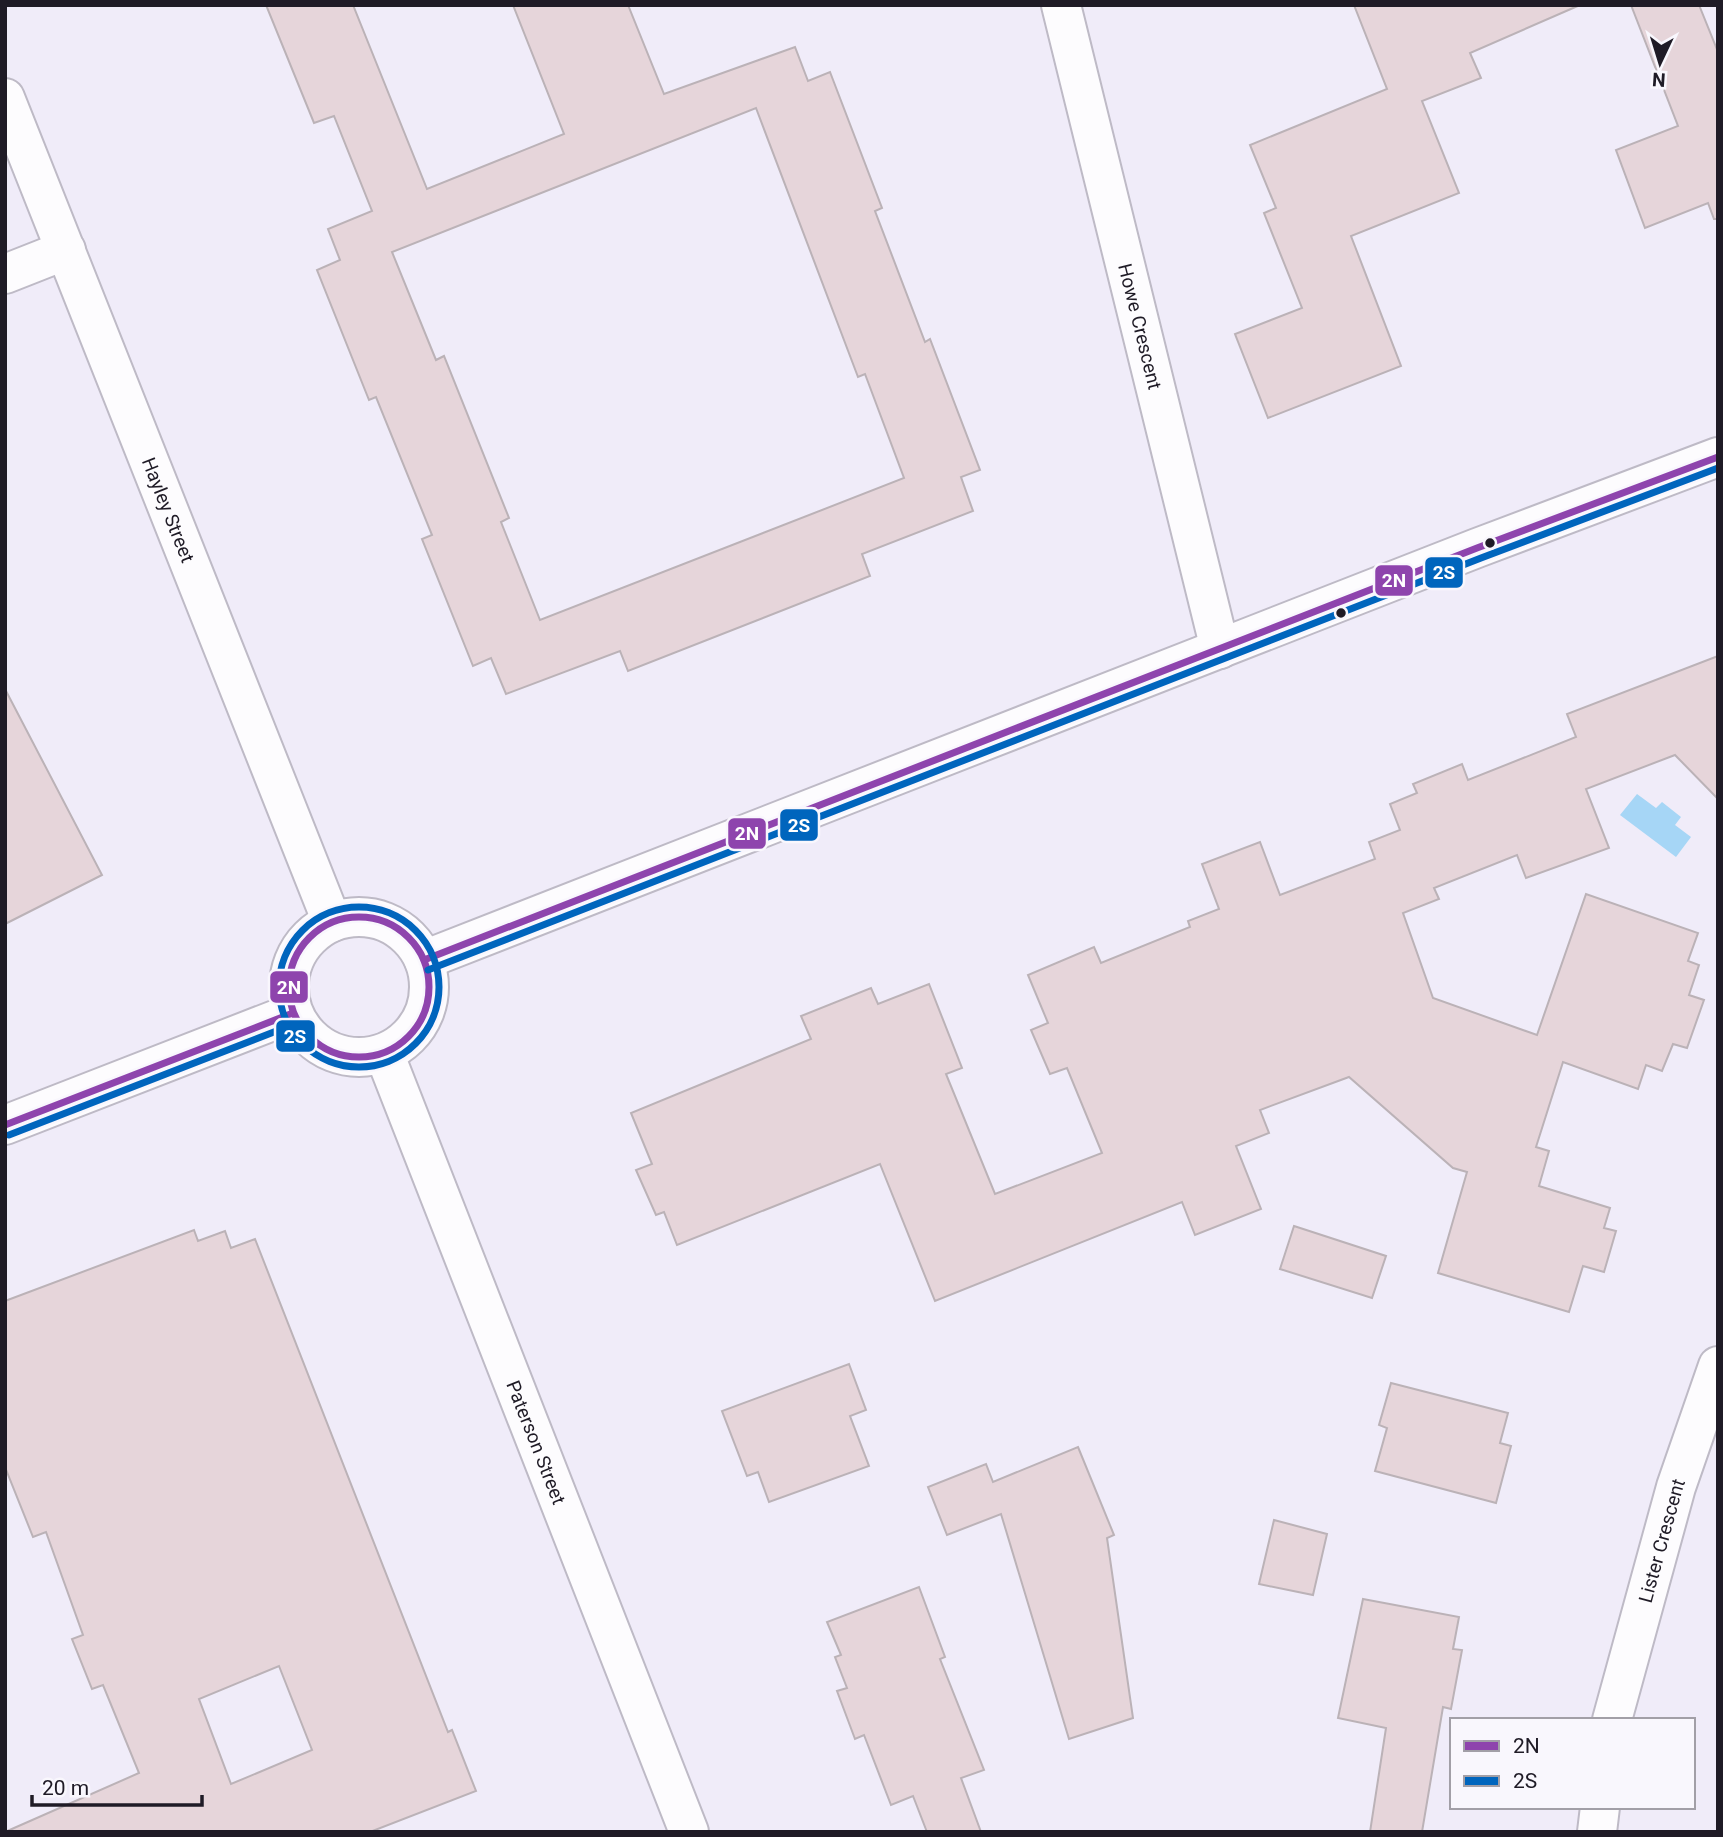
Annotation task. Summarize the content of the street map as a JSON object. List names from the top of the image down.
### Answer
{
  "streets": {
    "street": [
      "Howe Crescent",
      "Hayley Street",
      "Paterson Street",
      "Lister Crescent"
    ]
  },
  "crossings": [
    ["Hayley Street", "Paterson Street"]
  ],
  "lines": ["transit line 2N", "transit line 2S"],
  "legend": ["2N", "2S"],
  "scale_bar": "20 m",
  "north": "bottom"
}
